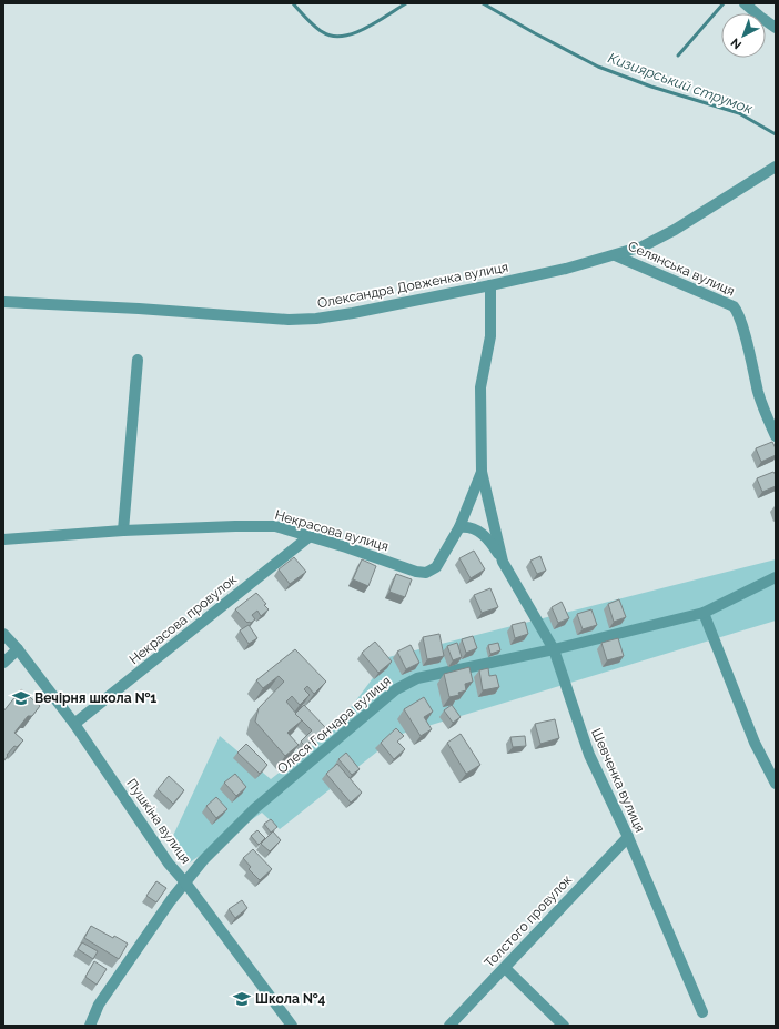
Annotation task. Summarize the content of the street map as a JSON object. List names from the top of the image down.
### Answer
{
  "streets": {
    "street": [
      "Селянська вулиця",
      "Олександра Довженка вулиця",
      "Некрасова вулиця",
      "Некрасова провулок",
      "Олеся Гончара вулиця",
      "Шевченка вулиця",
      "Пушкіна вулиця",
      "Толстого провулок"
    ]
  },
  "crossings": [
    ["Селянська вулиця", "Олександра Довженка вулиця"],
    ["Олександра Довженка вулиця", "Шевченка вулиця"],
    ["Некрасова вулиця", "Некрасова провулок"],
    ["Некрасова вулиця", "Шевченка вулиця"],
    ["Некрасова провулок", "Пушкіна вулиця"],
    ["Олеся Гончара вулиця", "Шевченка вулиця"],
    ["Олеся Гончара вулиця", "Пушкіна вулиця"],
    ["Шевченка вулиця", "Толстого провулок"]
  ],
  "water": ["Кизиярський струмок"],
  "places": {
    "school or university": ["Вечірня школа №1", "Школа №4"]
  },
  "north": "bottom left"
}
